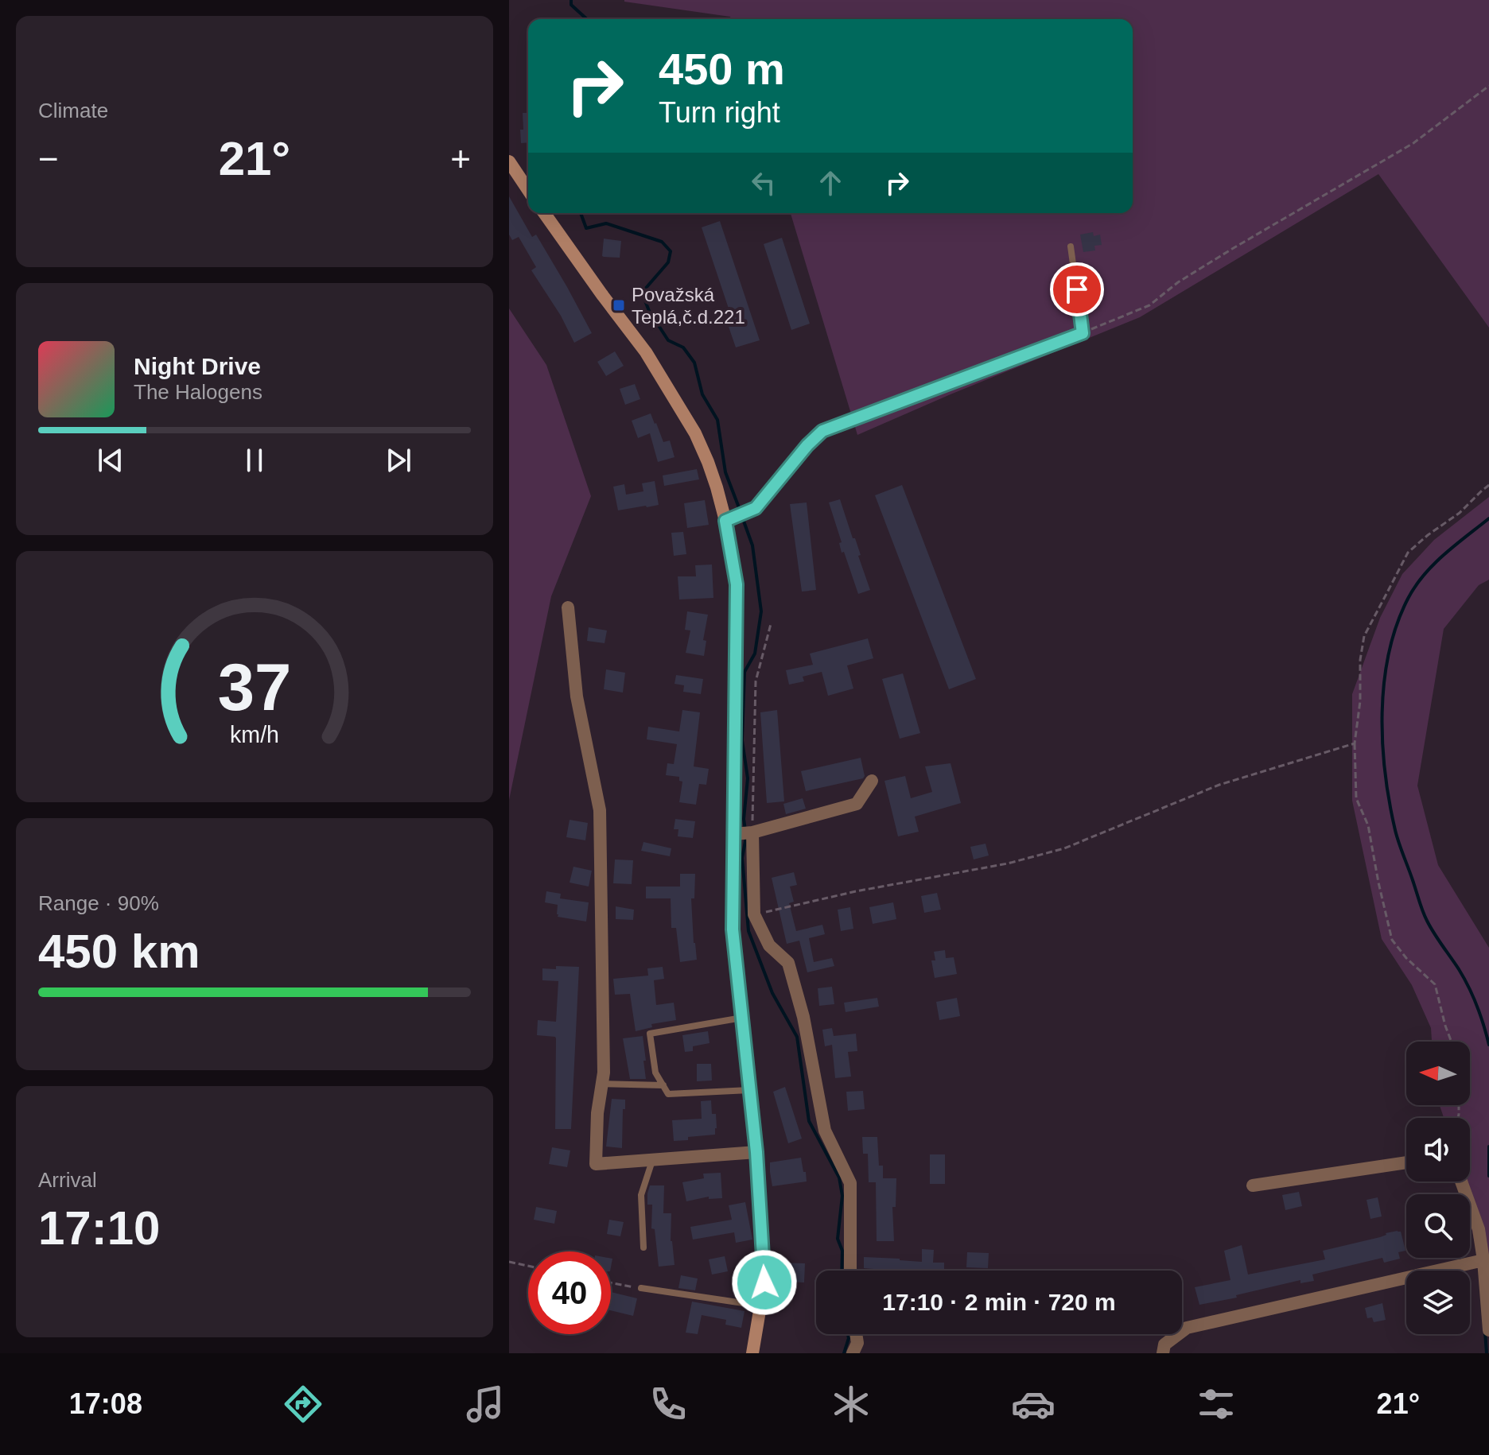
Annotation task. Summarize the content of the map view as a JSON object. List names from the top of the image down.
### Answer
{
  "places": {
    "transit": ["Považská Teplá,č.d.221"]
  },
  "north": "left",
  "page": {
    "tile": [
      "Climate",
      ["Range · 90%", "450 km"],
      ["Arrival", "17:10"]
    ],
    "turn": ["450 m", "Turn right"],
    "heat": ["−", "21°", "+"],
    "song": ["Night Drive", "The Halogens"],
    "limit": "40",
    "trip": "17:10 · 2 min · 720 m",
    "tabs": ["17:08", "21°"],
    "gauge": ["37", "km/h"]
  }
}
